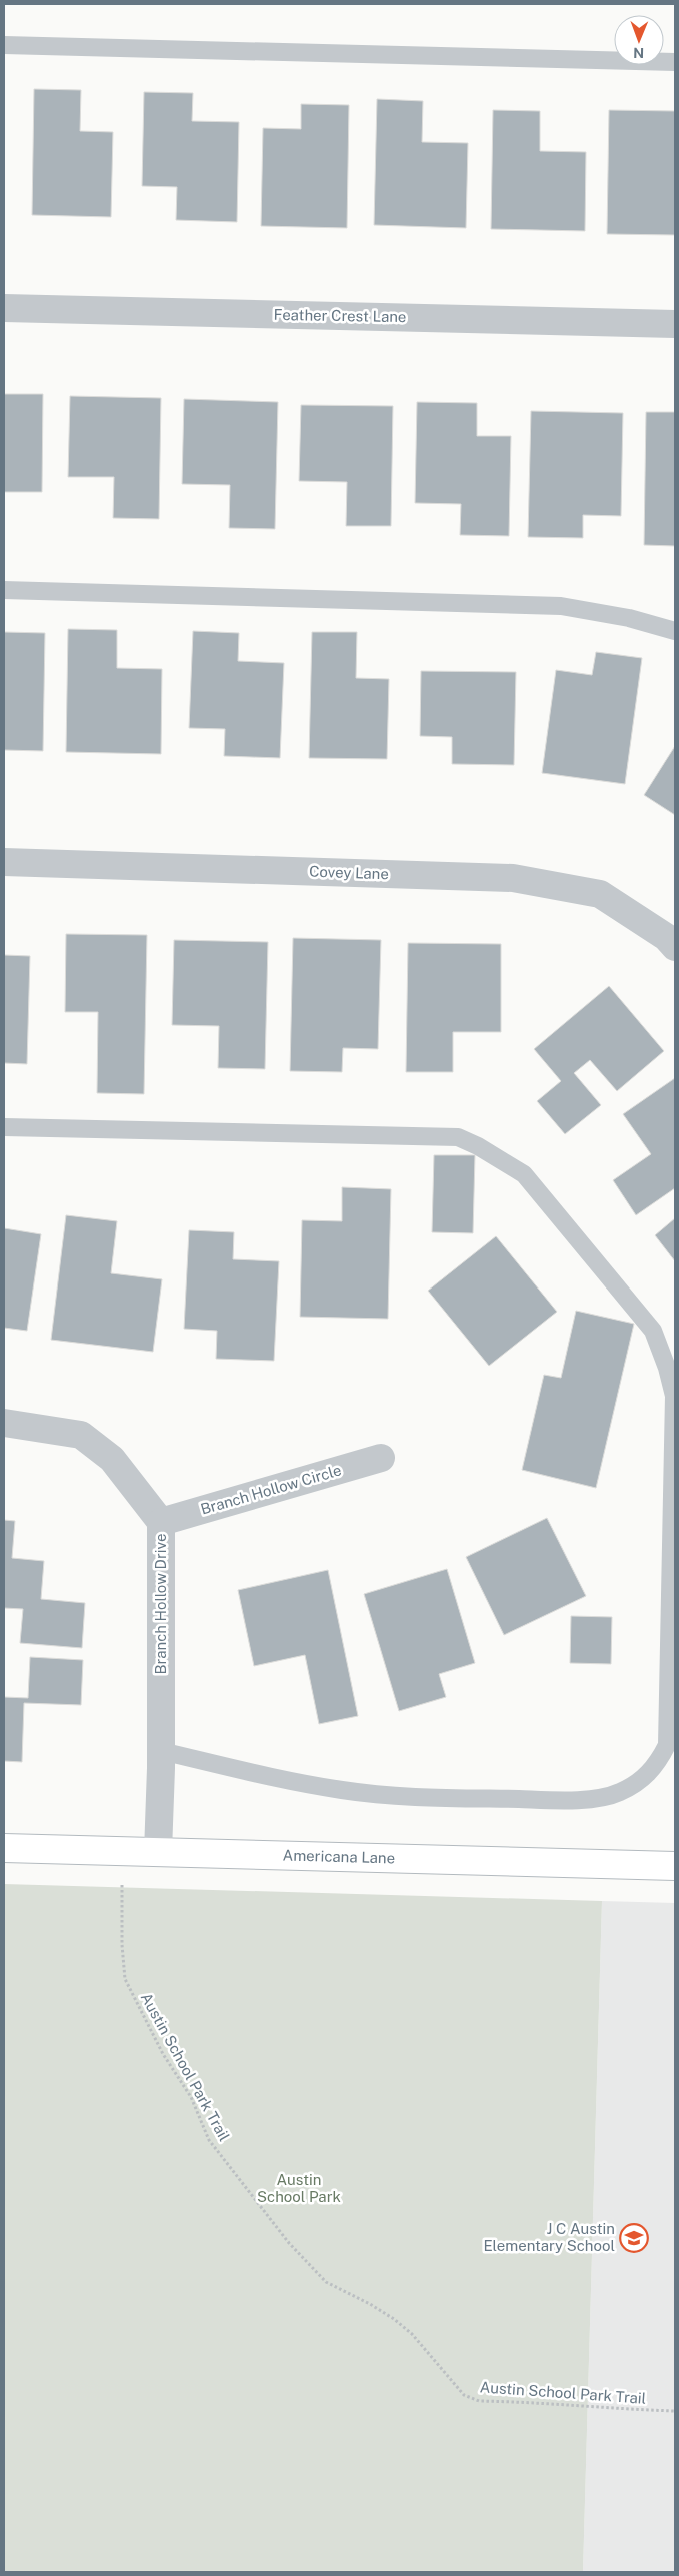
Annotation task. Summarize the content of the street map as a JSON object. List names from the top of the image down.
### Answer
{
  "streets": {
    "street": [
      "Feather Crest Lane",
      "Covey Lane",
      "Branch Hollow Circle",
      "Branch Hollow Drive",
      "Americana Lane"
    ],
    "path": ["Austin School Park Trail"]
  },
  "crossings": [
    ["Branch Hollow Circle", "Branch Hollow Drive"],
    ["Branch Hollow Drive", "Americana Lane"],
    ["Americana Lane", "Austin School Park Trail"]
  ],
  "parks": ["Austin School Park"],
  "places": {
    "school or university": ["J C Austin Elementary School"]
  },
  "north": "bottom"
}
